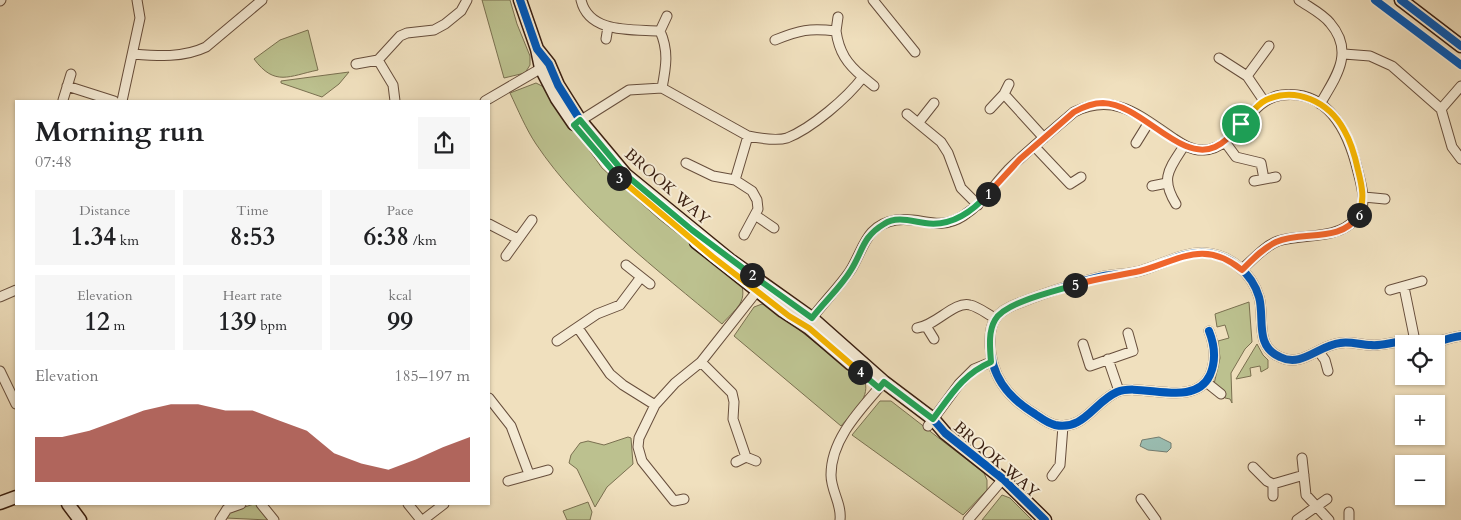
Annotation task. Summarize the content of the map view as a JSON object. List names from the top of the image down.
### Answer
{
  "streets": {
    "street": ["BROOK WAY"]
  },
  "page": {
    "heading": ["Morning run", "07:48"],
    "pins": [
      "3",
      "1",
      "6",
      "2",
      "5",
      "4"
    ],
    "stats": [
      ["Distance", "1.34 km"],
      ["Time", "8:53"],
      ["Pace", "6:38 /km"],
      ["Elevation", "12 m"],
      ["Heart rate", "139 bpm"],
      ["kcal", "99"]
    ],
    "map_buttons": ["+", "−"],
    "chart": ["Elevation", "185–197 m"]
  }
}
